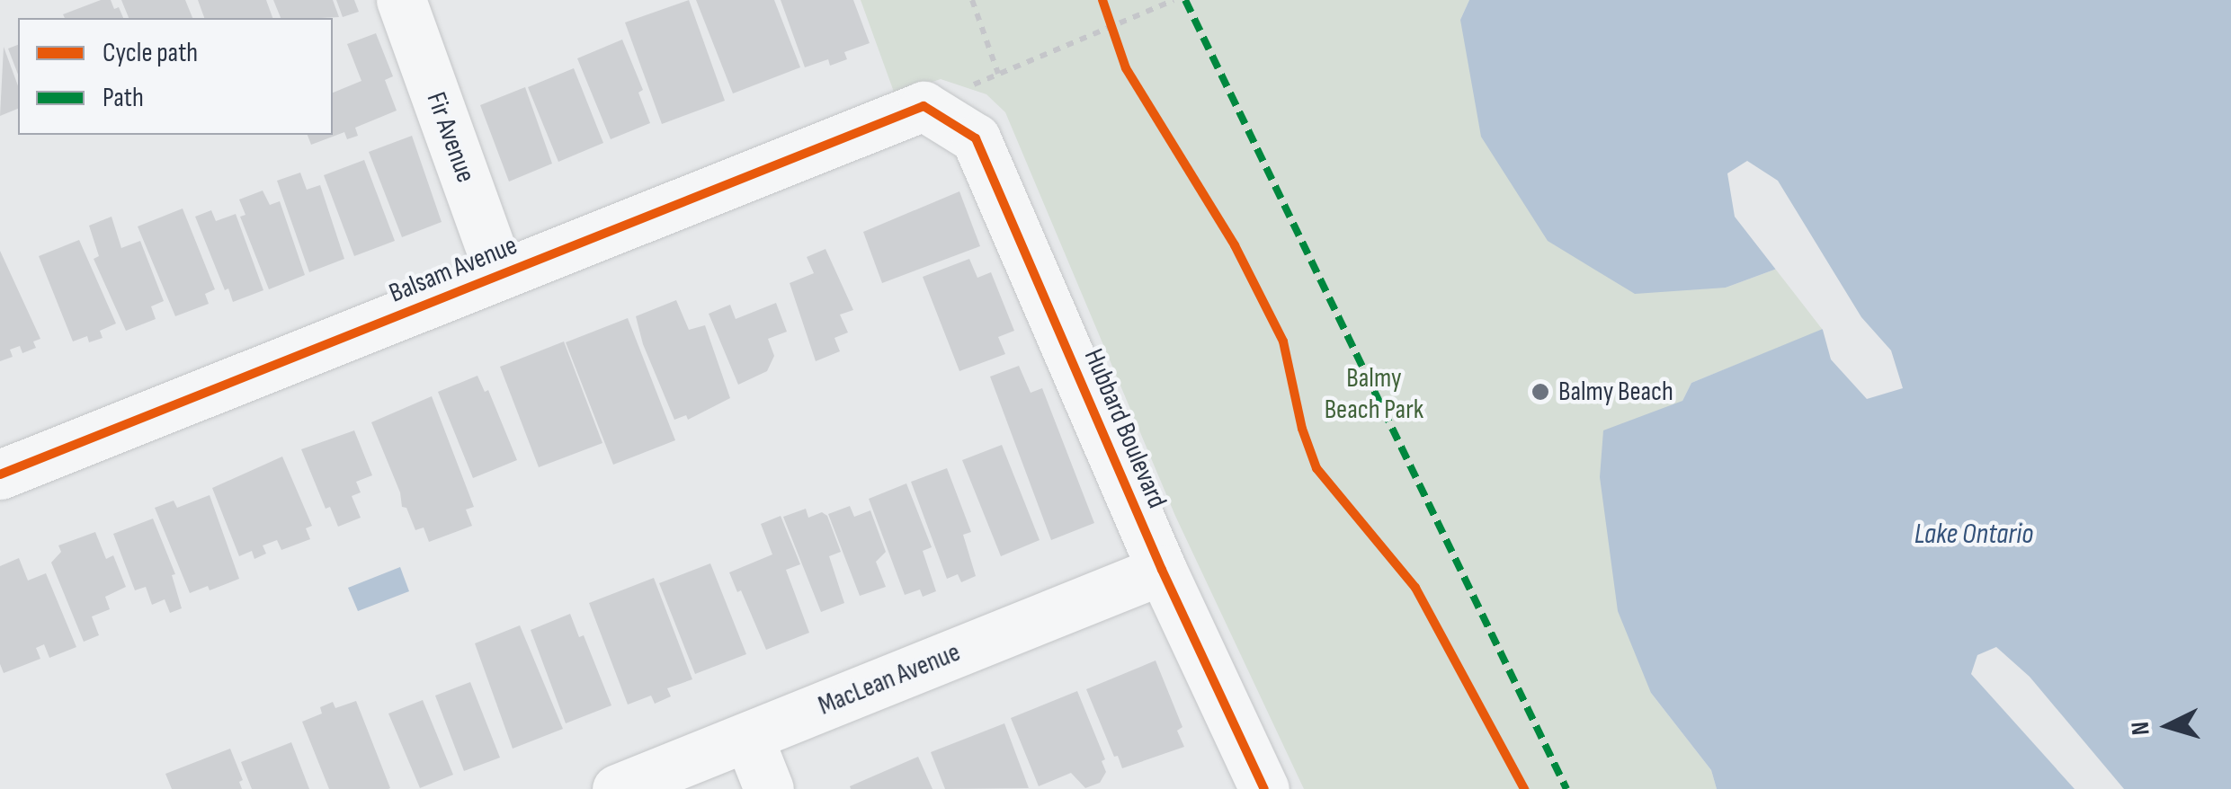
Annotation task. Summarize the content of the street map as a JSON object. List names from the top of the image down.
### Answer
{
  "streets": {
    "street": [
      "Fir Avenue",
      "Balsam Avenue",
      "Hubbard Boulevard",
      "MacLean Avenue"
    ]
  },
  "crossings": [
    ["Fir Avenue", "Balsam Avenue"],
    ["Balsam Avenue", "Hubbard Boulevard"],
    ["Hubbard Boulevard", "MacLean Avenue"]
  ],
  "water": ["Lake Ontario"],
  "parks": ["Balmy Beach Park"],
  "places": ["Balmy Beach"],
  "legend": ["Cycle path", "Path"],
  "north": "left"
}
